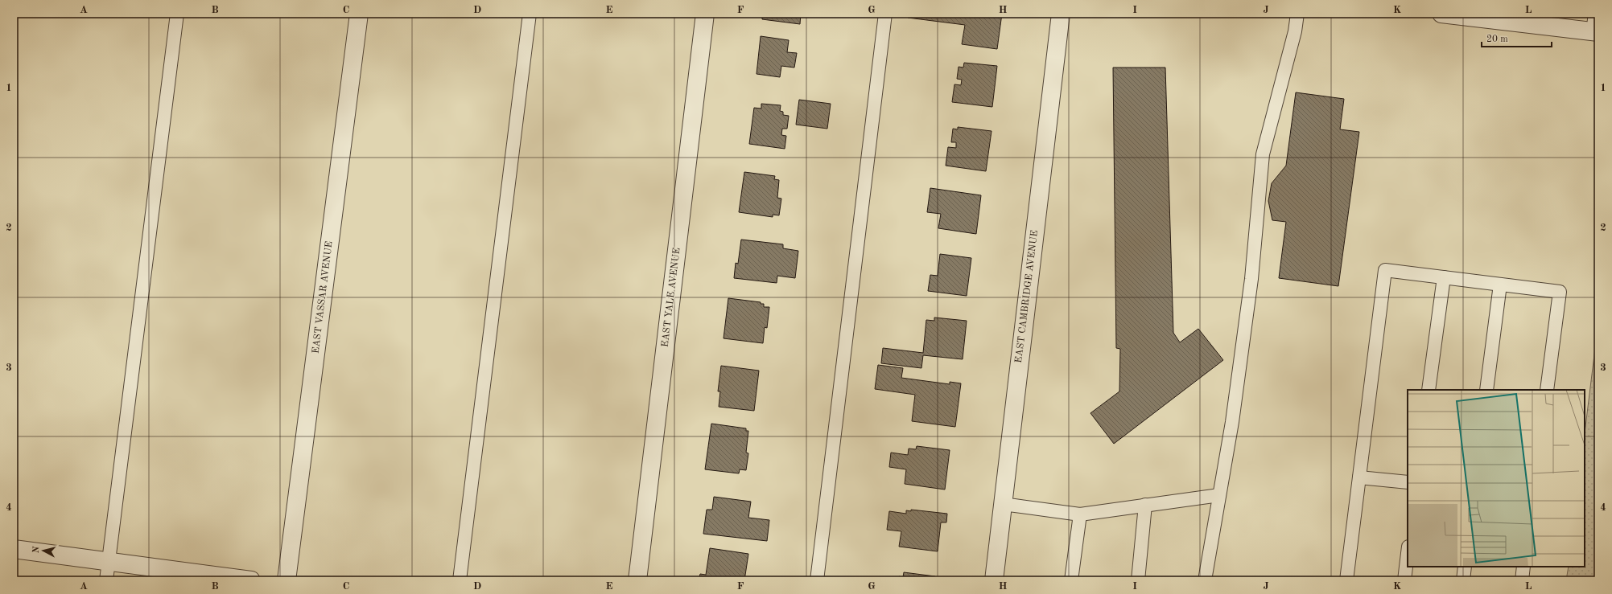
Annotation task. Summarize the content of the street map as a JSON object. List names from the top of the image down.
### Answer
{
  "streets": {
    "street": ["EAST CAMBRIDGE AVENUE", "EAST VASSAR AVENUE", "EAST YALE AVENUE"]
  },
  "scale_bar": "20 m",
  "north": "left",
  "grid": {
    "columns": [
      "A",
      "B",
      "C",
      "D",
      "E",
      "F",
      "G",
      "H",
      "I",
      "J",
      "K",
      "L"
    ],
    "rows": [
      "1",
      "2",
      "3",
      "4"
    ]
  }
}
